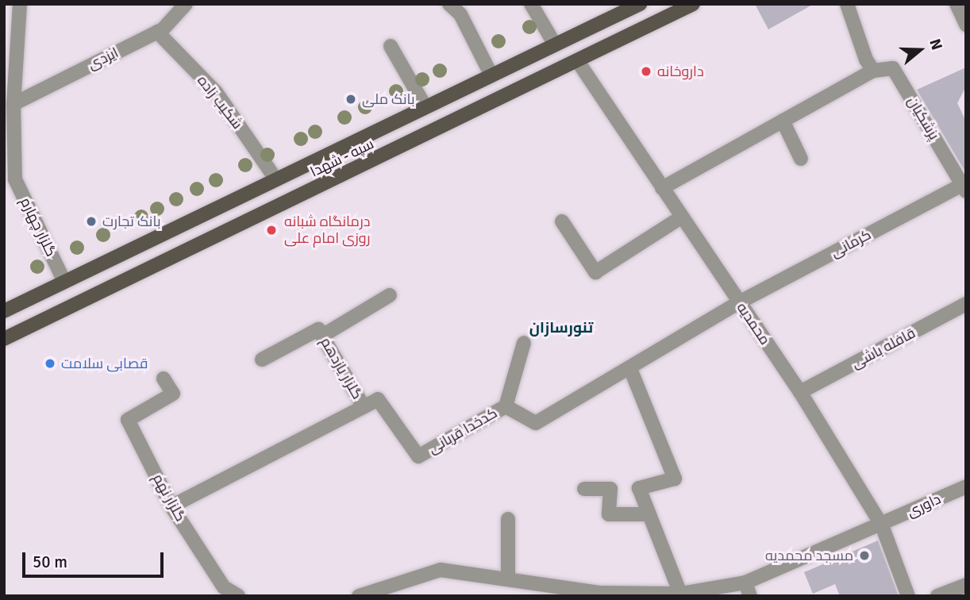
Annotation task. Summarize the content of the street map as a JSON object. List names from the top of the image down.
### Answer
{
  "streets": {
    "main road": ["سپه - شهدا"],
    "street": [
      "ایزدی",
      "شکیب زاده",
      "پزشکیان",
      "گلزار چهارم",
      "کرمانی",
      "محمدیه",
      "قافله باشی",
      "گلزار یازدهم",
      "کدخدا قربانی",
      "گلزار نهم",
      "داوری"
    ]
  },
  "crossings": [
    ["ایزدی", "شکیب زاده"],
    ["ایزدی", "گلزار چهارم"],
    ["شکیب زاده", "سپه - شهدا"],
    ["پزشکیان", "کرمانی"],
    ["سپه - شهدا", "گلزار چهارم"],
    ["سپه - شهدا", "محمدیه"],
    ["کرمانی", "محمدیه"],
    ["کرمانی", "کدخدا قربانی"],
    ["محمدیه", "قافله باشی"],
    ["محمدیه", "کدخدا قربانی"],
    ["محمدیه", "داوری"],
    ["گلزار یازدهم", "کدخدا قربانی"]
  ],
  "districts": ["تنورسازان"],
  "places": [
    "داروخانه",
    "بانک ملی",
    "بانک تجارت",
    "درمانگاه شبانه روزی امام علی",
    "قصابی سلامت",
    "مسجد محمدیه"
  ],
  "scale_bar": "50 m",
  "north": "right"
}
